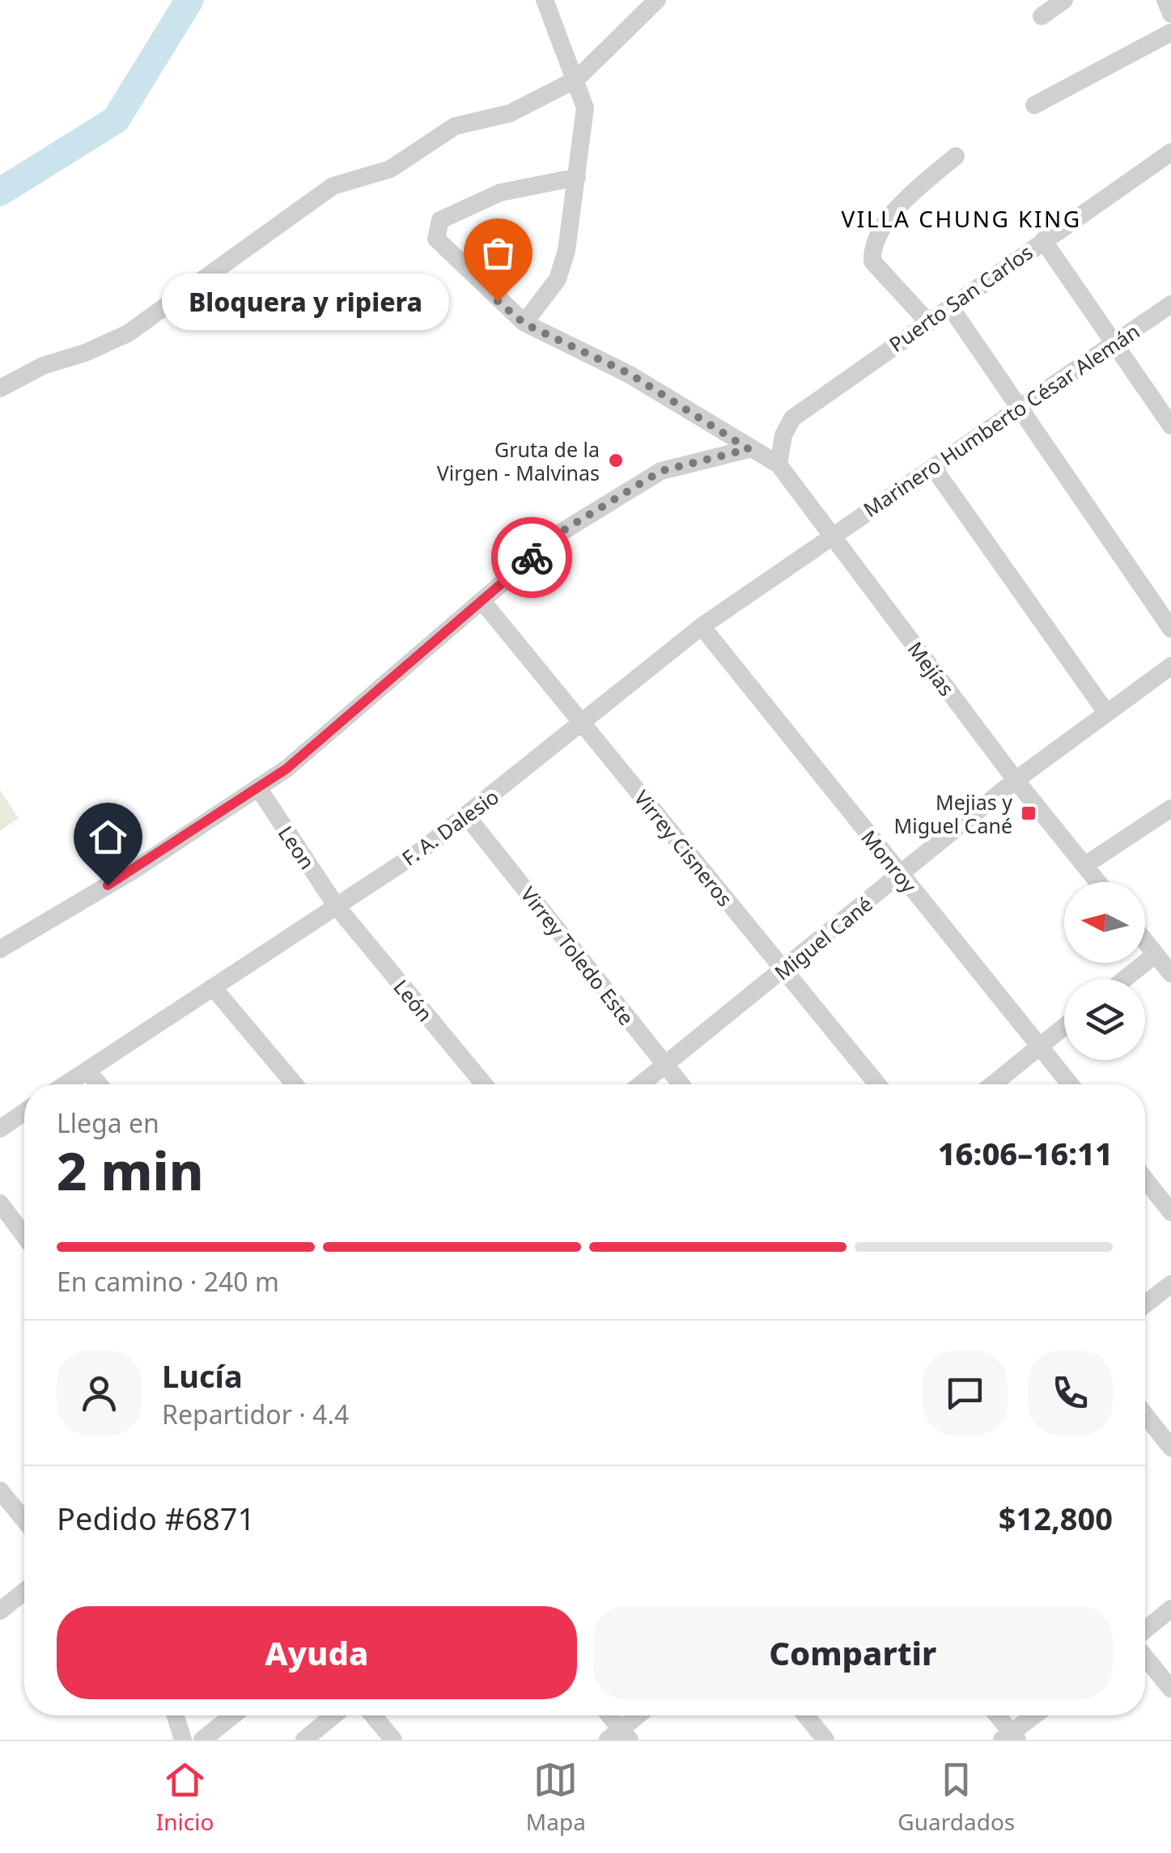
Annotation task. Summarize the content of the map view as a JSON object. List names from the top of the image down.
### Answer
{
  "streets": {
    "street": [
      "Puerto San Carlos",
      "Marinero Humberto César Alemán",
      "Mejías",
      "F. A. Dalesio",
      "Leon",
      "Virrey Cisneros",
      "Monroy",
      "Miguel Cané",
      "Virrey Toledo Este",
      "León"
    ]
  },
  "crossings": [
    ["Puerto San Carlos", "Mejías"],
    ["Marinero Humberto César Alemán", "Mejías"],
    ["Marinero Humberto César Alemán", "F. A. Dalesio"],
    ["Mejías", "F. A. Dalesio"],
    ["Mejías", "Miguel Cané"],
    ["F. A. Dalesio", "Leon"],
    ["F. A. Dalesio", "Virrey Cisneros"],
    ["F. A. Dalesio", "Monroy"],
    ["F. A. Dalesio", "Virrey Toledo Este"],
    ["F. A. Dalesio", "León"],
    ["Leon", "León"],
    ["Virrey Cisneros", "Miguel Cané"],
    ["Monroy", "Miguel Cané"],
    ["Miguel Cané", "Virrey Toledo Este"]
  ],
  "districts": ["VILLA CHUNG KING"],
  "places": {
    "other": ["Bloquera y ripiera", "Gruta de la Virgen - Malvinas"],
    "transit": ["Mejias y Miguel Cané"]
  },
  "north": "left",
  "page": {
    "bubble": "Bloquera y ripiera",
    "heading": ["2 min", "Llega en", "16:06–16:11"],
    "panel": [
      "Lucía",
      "Repartidor · 4.4",
      "Pedido #6871",
      "$12,800"
    ],
    "bar": "En camino · 240 m",
    "buttons": ["Ayuda", "Compartir"],
    "tabs": ["Inicio", "Mapa", "Guardados"]
  }
}
